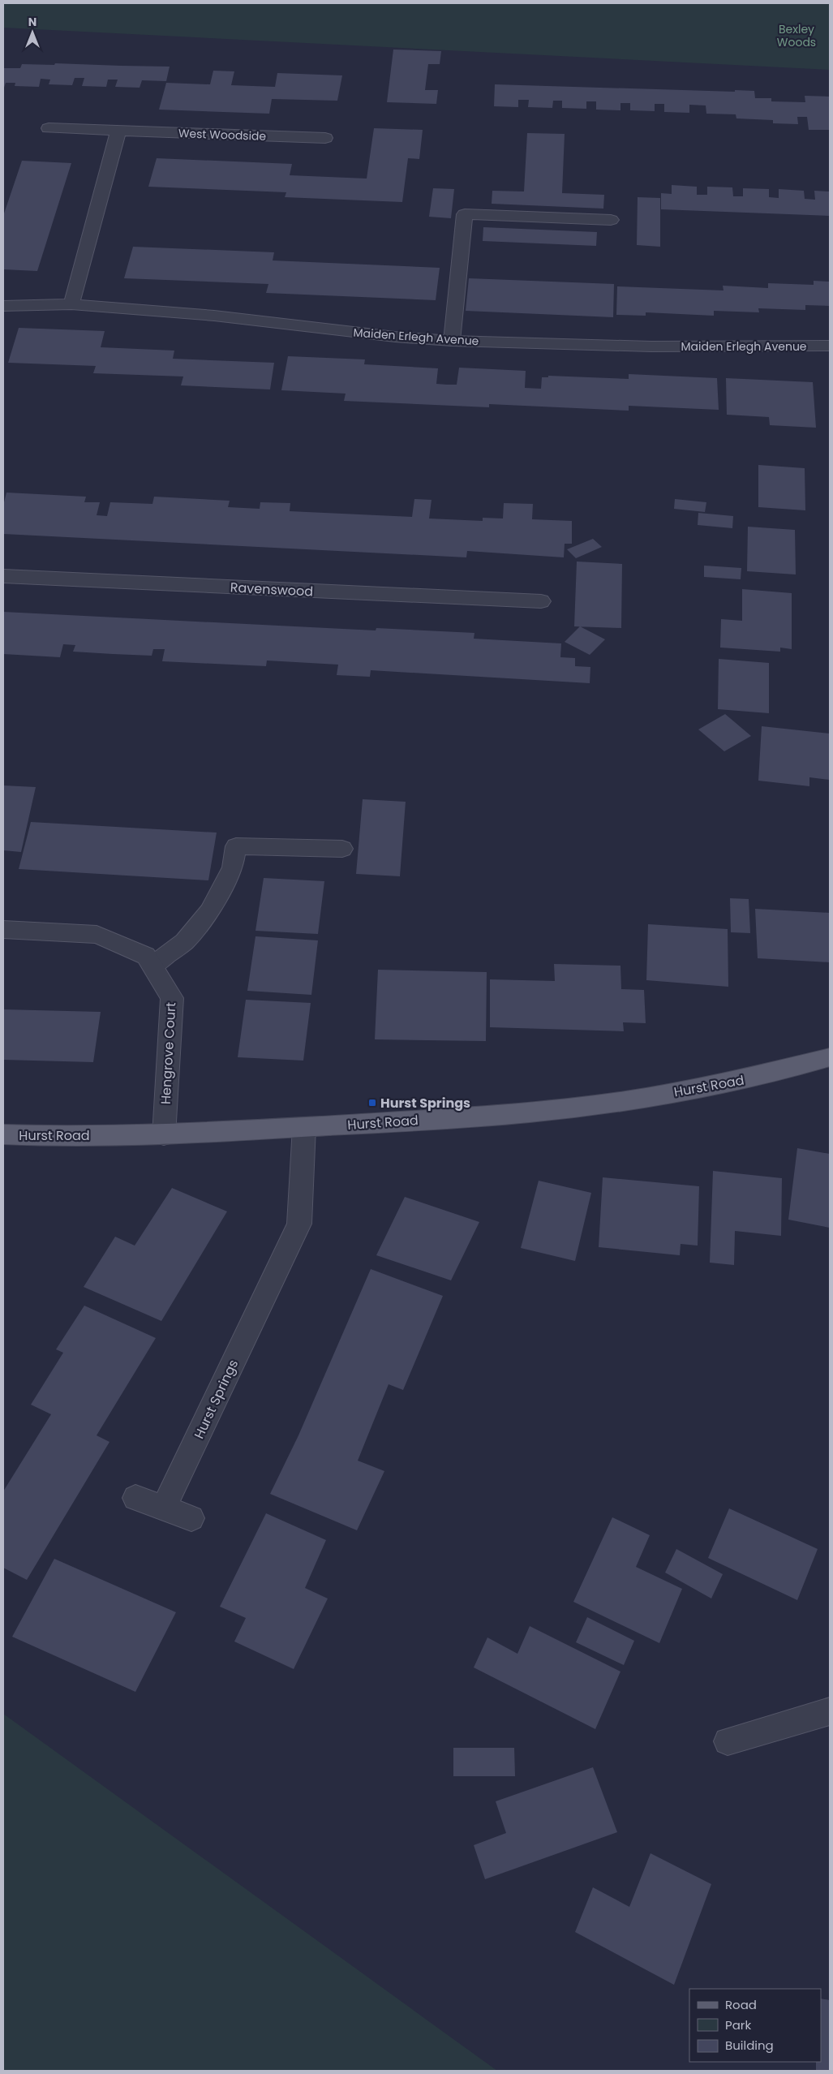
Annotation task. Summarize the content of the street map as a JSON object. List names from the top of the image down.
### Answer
{
  "streets": {
    "main road": ["Hurst Road"],
    "street": [
      "West Woodside",
      "Maiden Erlegh Avenue",
      "Ravenswood",
      "Hengrove Court",
      "Hurst Springs"
    ]
  },
  "crossings": [
    ["Hengrove Court", "Hurst Road"],
    ["Hurst Road", "Hurst Springs"]
  ],
  "parks": ["Bexley Woods"],
  "places": {
    "transit": ["Hurst Springs"]
  },
  "legend": ["Road", "Park", "Building"],
  "north": "top"
}
